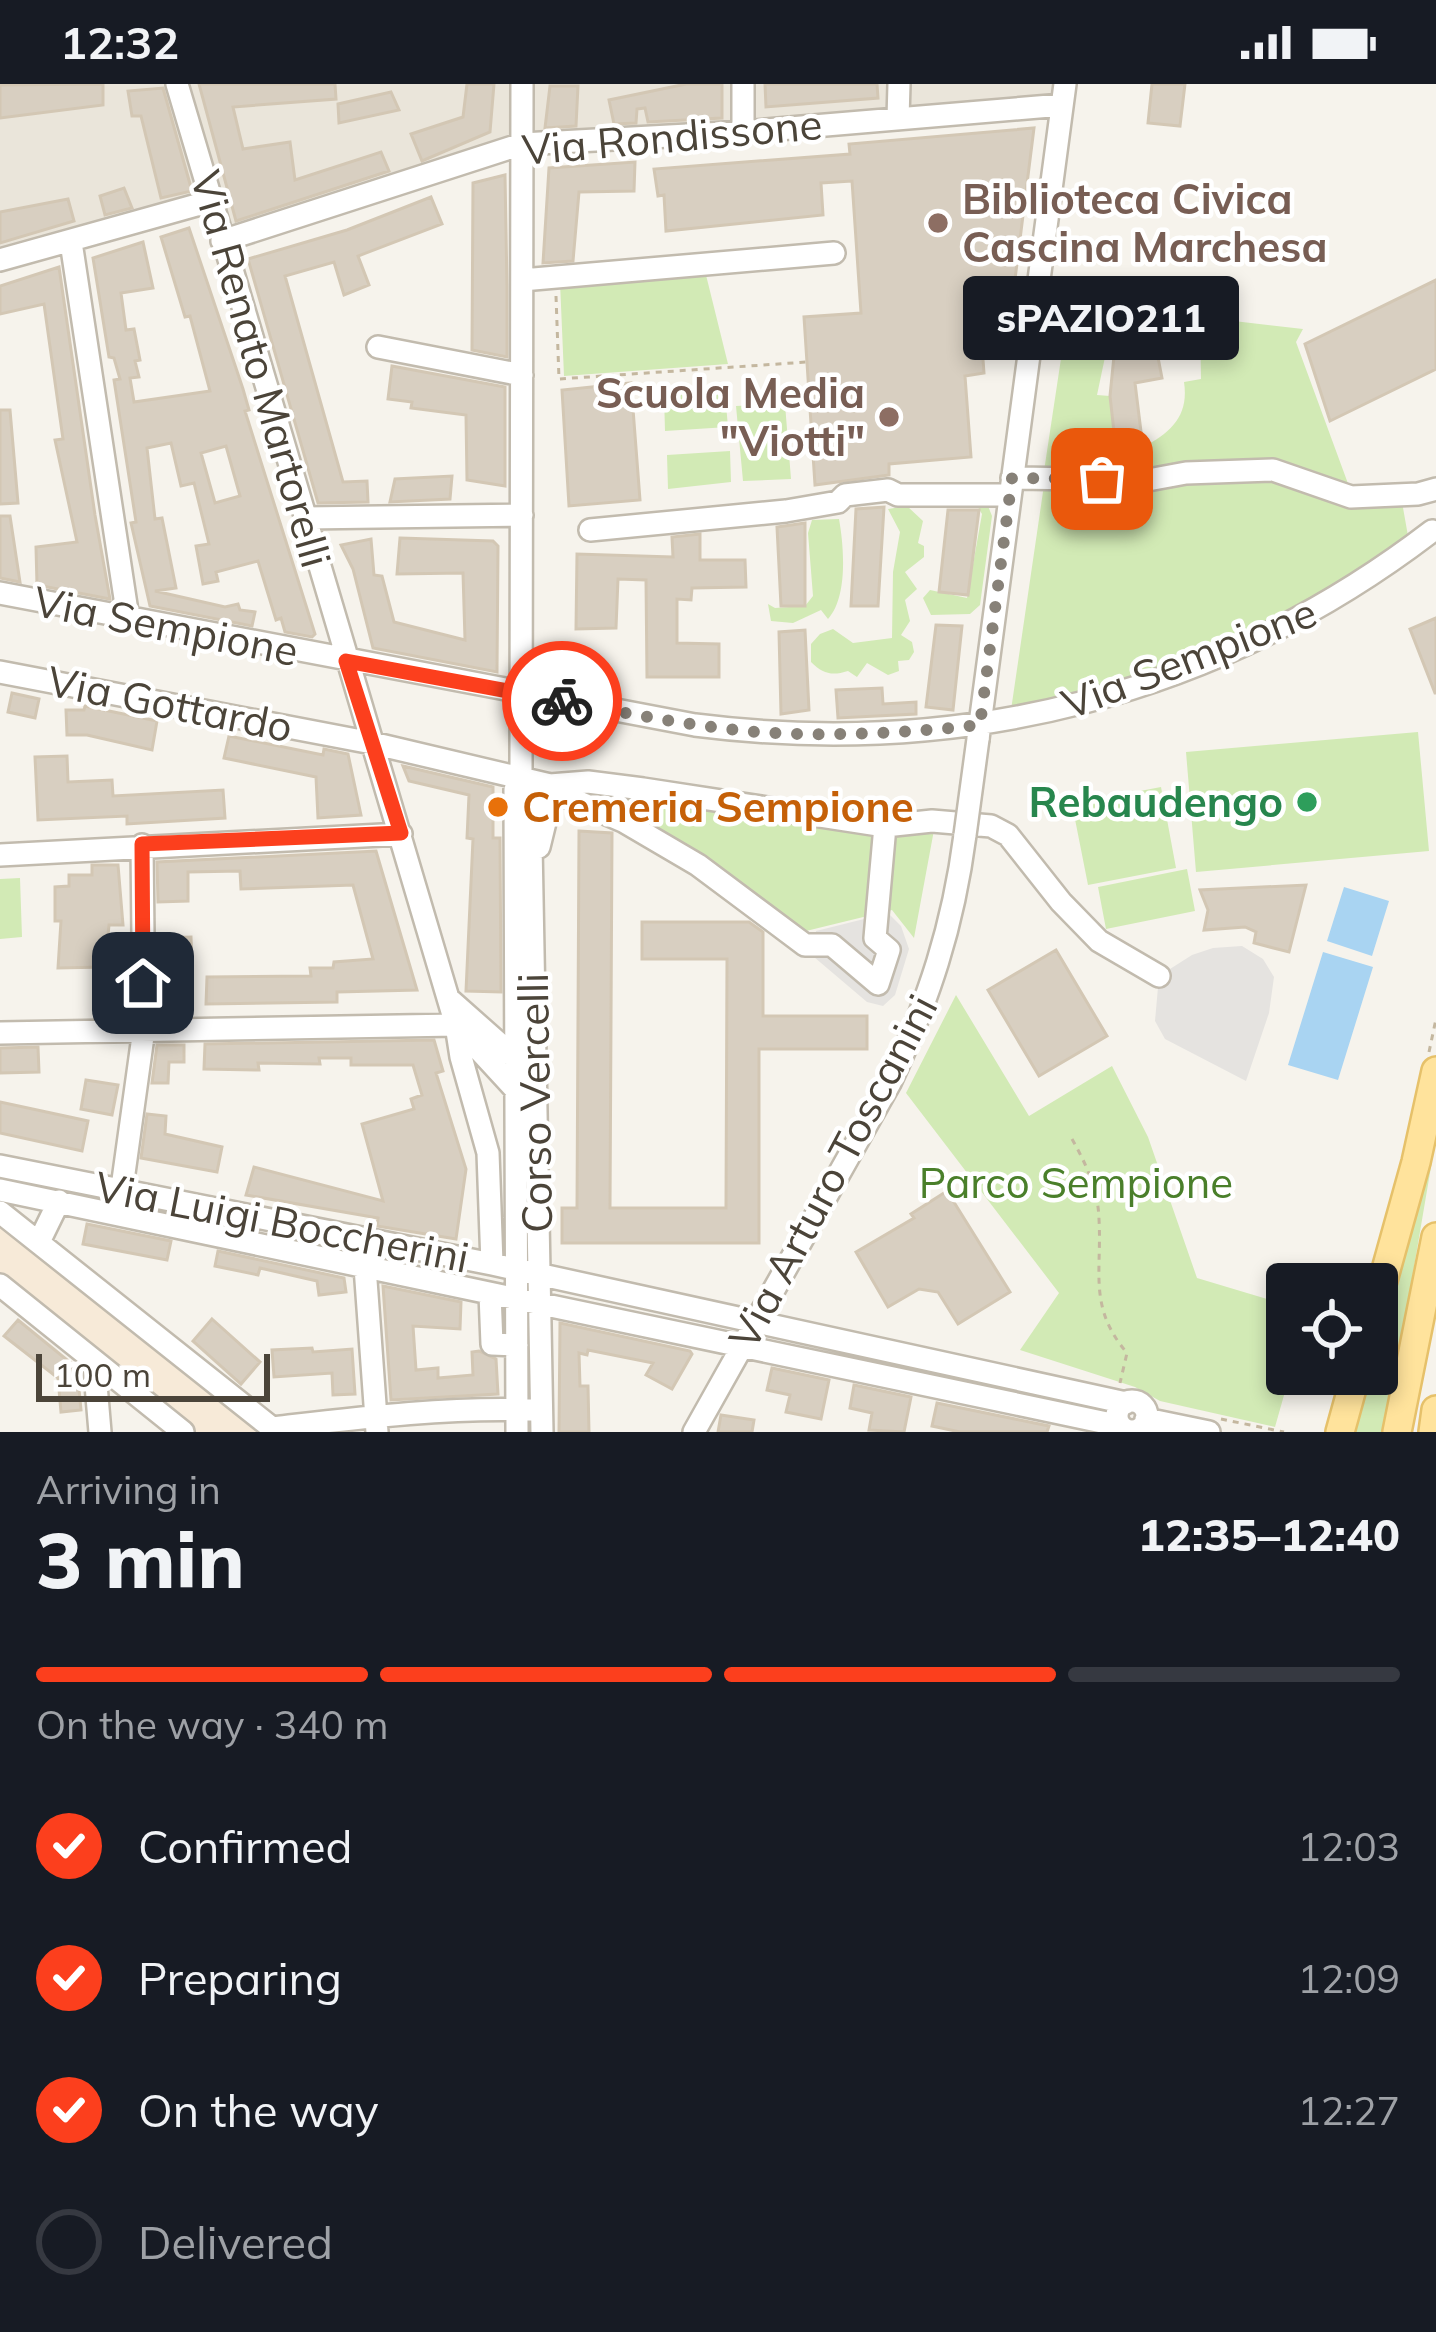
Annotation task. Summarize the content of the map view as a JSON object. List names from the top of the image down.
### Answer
{
  "streets": {
    "street": [
      "Via Rondissone",
      "Via Renato Martorelli",
      "Via Sempione",
      "Via Gottardo",
      "Corso Vercelli",
      "Via Arturo Toscanini",
      "Via Luigi Boccherini"
    ]
  },
  "crossings": [
    ["Via Rondissone", "Via Renato Martorelli"],
    ["Via Rondissone", "Corso Vercelli"],
    ["Via Rondissone", "Via Arturo Toscanini"],
    ["Via Renato Martorelli", "Via Sempione"],
    ["Via Renato Martorelli", "Via Gottardo"],
    ["Via Renato Martorelli", "Corso Vercelli"],
    ["Via Sempione", "Corso Vercelli"],
    ["Via Sempione", "Via Arturo Toscanini"],
    ["Via Gottardo", "Corso Vercelli"],
    ["Corso Vercelli", "Via Luigi Boccherini"],
    ["Via Arturo Toscanini", "Via Luigi Boccherini"]
  ],
  "parks": ["Parco Sempione"],
  "places": [
    "Biblioteca Civica Cascina Marchesa",
    "Scuola Media \"Viotti\"",
    "sPAZIO211",
    "Rebaudengo",
    "Cremeria Sempione"
  ],
  "scale_bar": "100 m",
  "page": {
    "status": "12:32",
    "bubble": "sPAZIO211",
    "scale": "100 m",
    "heading": ["3 min", "Arriving in", "12:35–12:40"],
    "bar": "On the way · 340 m",
    "list": [
      ["Confirmed", "12:03"],
      ["Preparing", "12:09"],
      ["On the way", "12:27"],
      "Delivered"
    ]
  }
}
